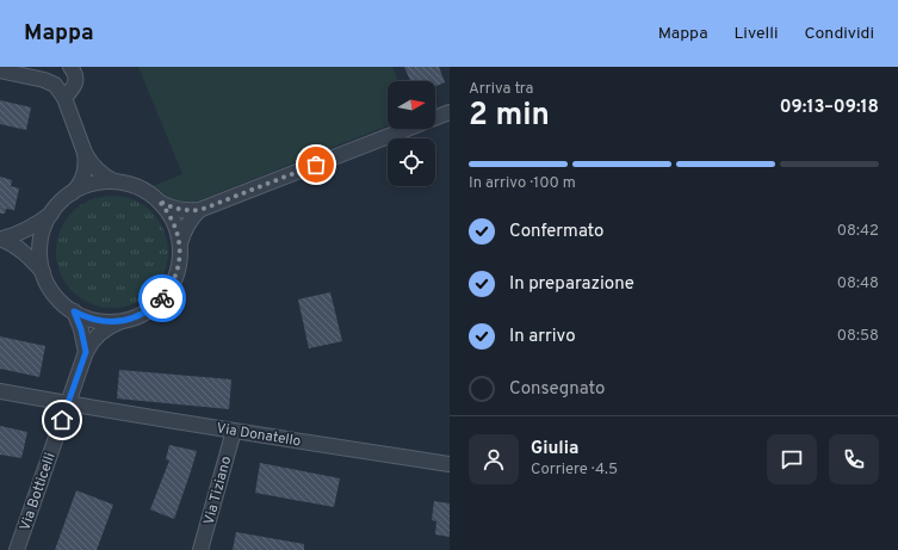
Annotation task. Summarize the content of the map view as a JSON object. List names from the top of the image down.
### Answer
{
  "streets": {
    "street": ["Via Donatello", "Via Tiziano", "Via Botticelli"]
  },
  "crossings": [
    ["Via Donatello", "Via Tiziano"],
    ["Via Donatello", "Via Botticelli"]
  ],
  "north": "right",
  "page": {
    "header": "Mappa",
    "nav": ["Mappa", "Livelli", "Condividi"],
    "heading": ["2 min", "Arriva tra", "09:13–09:18"],
    "panel": ["Giulia", "Corriere · 4.5"],
    "bar": "In arrivo · 100 m",
    "list": [
      ["Confermato", "08:42"],
      ["In preparazione", "08:48"],
      ["In arrivo", "08:58"],
      "Consegnato"
    ]
  }
}
